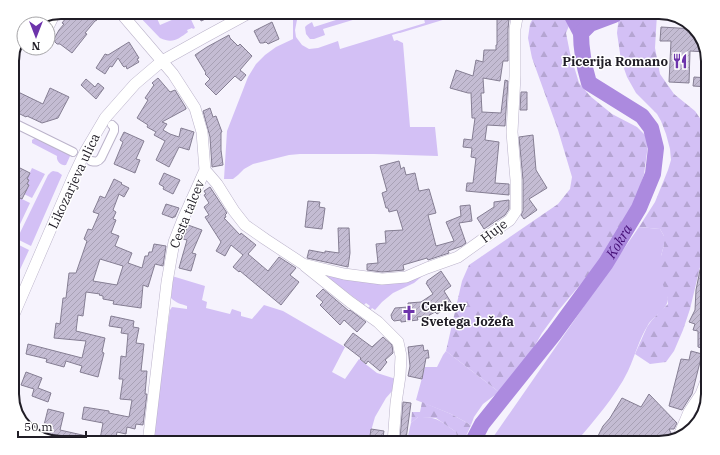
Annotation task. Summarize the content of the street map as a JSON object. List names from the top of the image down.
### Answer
{
  "streets": {
    "street": ["Likozarjeva ulica", "Cesta talcev", "Huje"]
  },
  "crossings": [
    ["Likozarjeva ulica", "Cesta talcev"],
    ["Cesta talcev", "Huje"]
  ],
  "water": ["Kokra"],
  "places": {
    "restaurant": ["Picerija Romano"],
    "church": ["Cerkev Svetega Jožefa"]
  },
  "scale_bar": "50 m",
  "north": "bottom"
}
